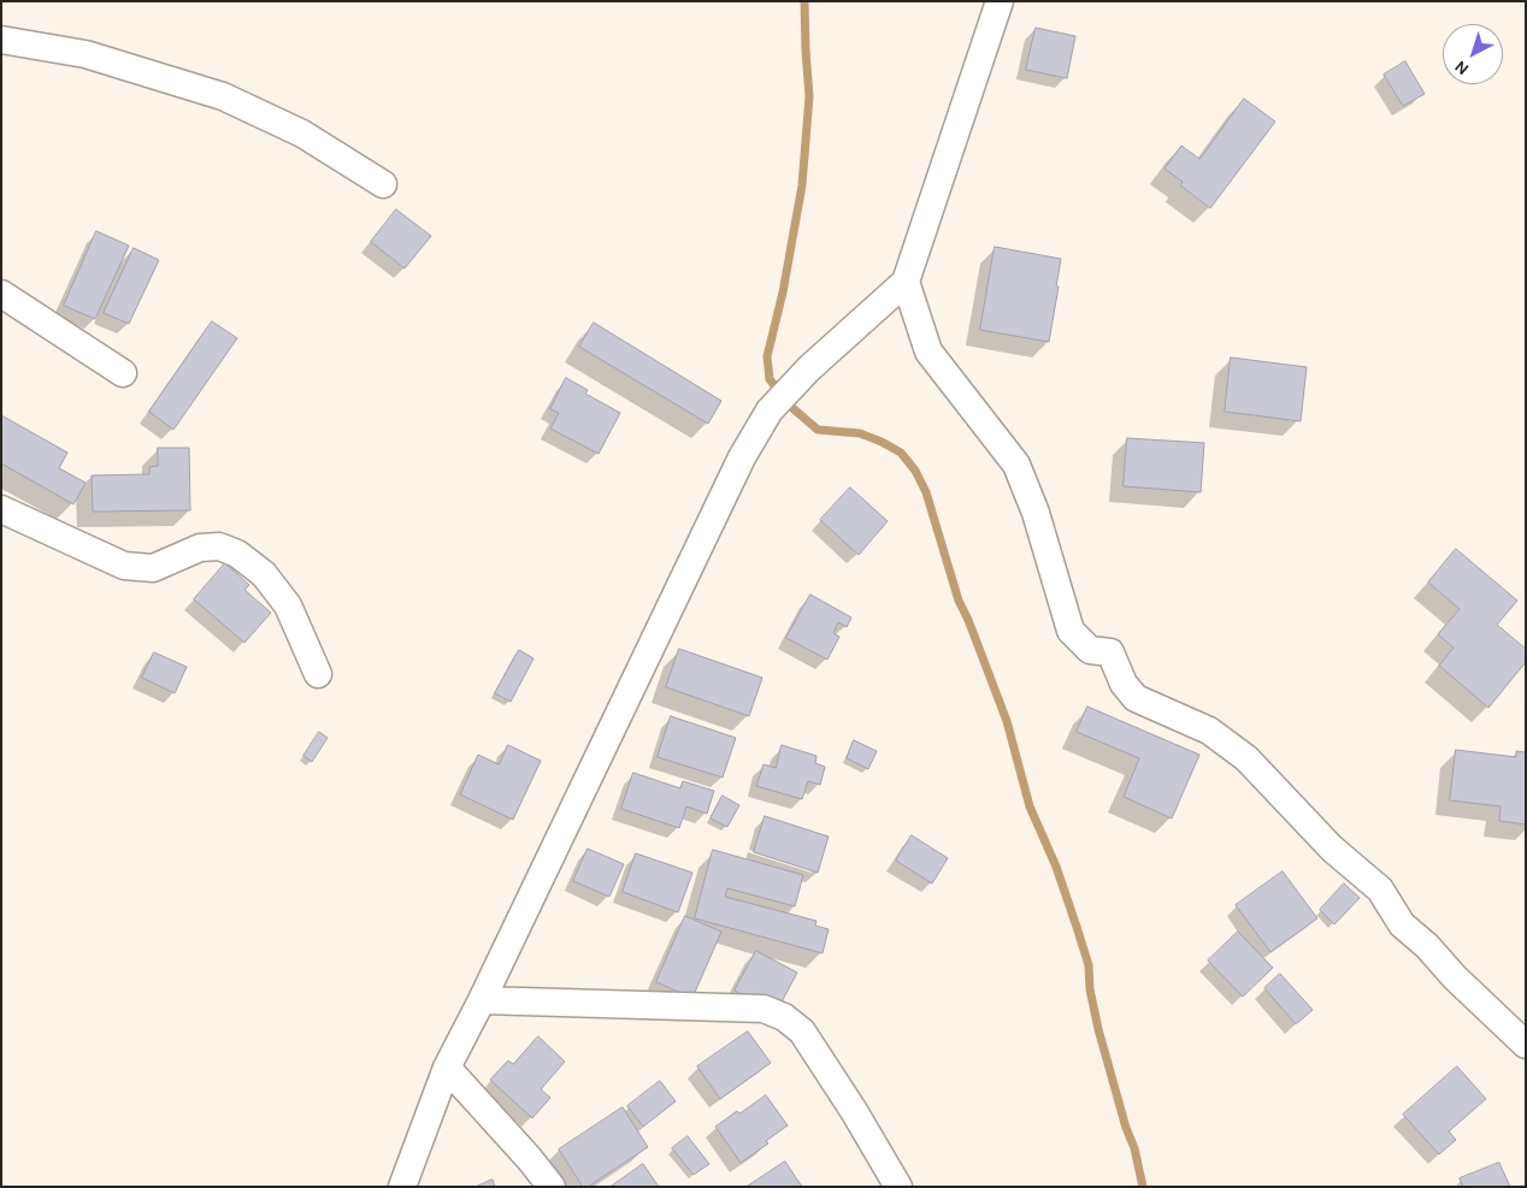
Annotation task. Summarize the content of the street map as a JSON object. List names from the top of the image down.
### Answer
{
  "north": "bottom left"
}
